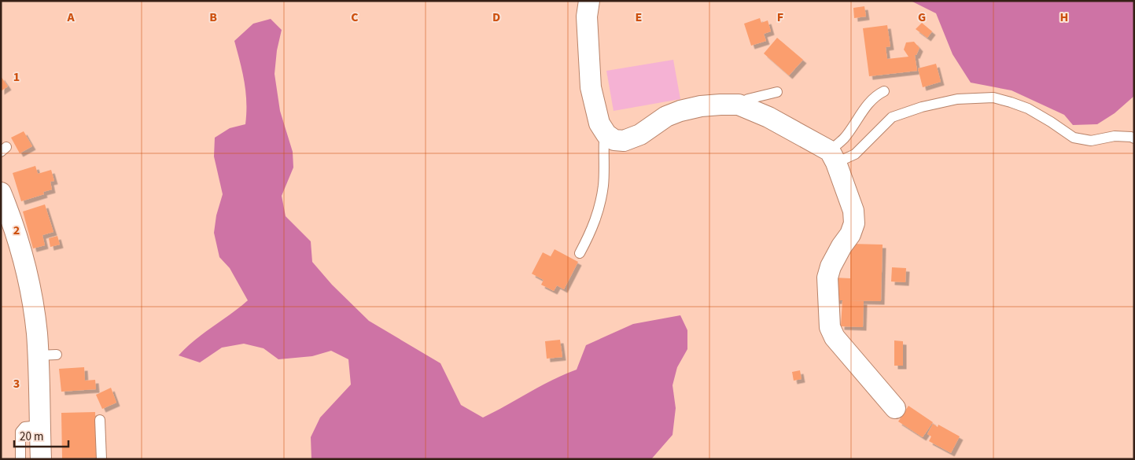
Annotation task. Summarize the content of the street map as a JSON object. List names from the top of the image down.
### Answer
{
  "scale_bar": "20 m",
  "grid": {
    "columns": [
      "A",
      "B",
      "C",
      "D",
      "E",
      "F",
      "G",
      "H"
    ],
    "rows": ["1", "2", "3"]
  }
}
